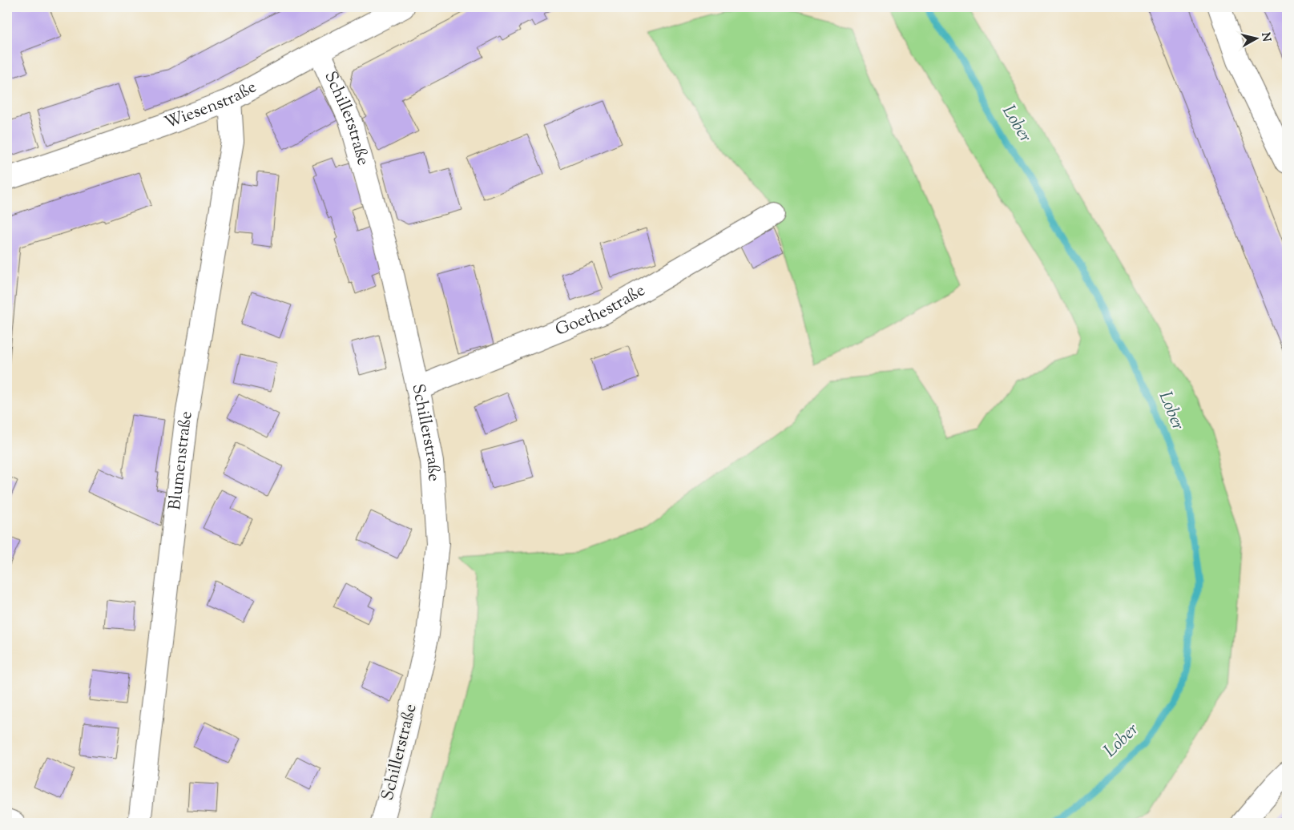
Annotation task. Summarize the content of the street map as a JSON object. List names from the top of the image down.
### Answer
{
  "streets": {
    "street": [
      "Wiesenstraße",
      "Schillerstraße",
      "Goethestraße",
      "Blumenstraße"
    ]
  },
  "crossings": [
    ["Wiesenstraße", "Schillerstraße"],
    ["Wiesenstraße", "Blumenstraße"],
    ["Schillerstraße", "Goethestraße"]
  ],
  "water": ["Lober"],
  "north": "right"
}
